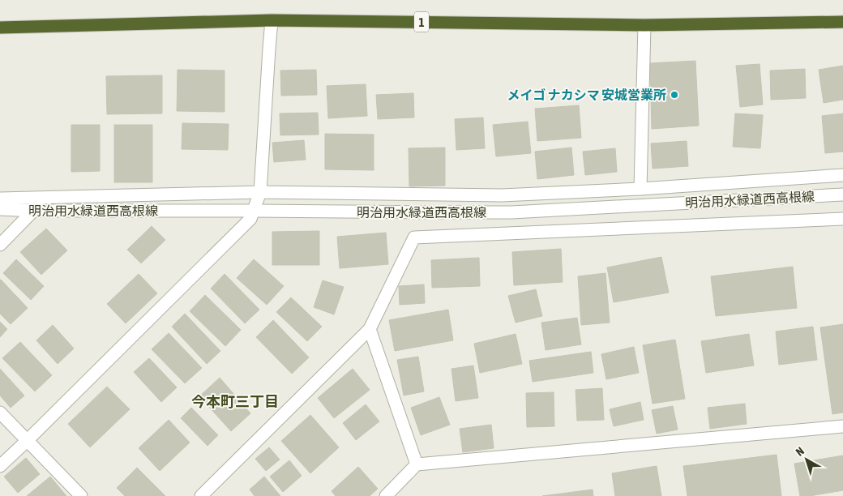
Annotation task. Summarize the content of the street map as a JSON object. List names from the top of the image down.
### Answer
{
  "streets": {
    "highway": ["1"],
    "street": ["明治用水緑道西高根線"]
  },
  "districts": ["今本町三丁目"],
  "places": ["メイゴ ナカシマ 安城営業所"],
  "north": "top left"
}
